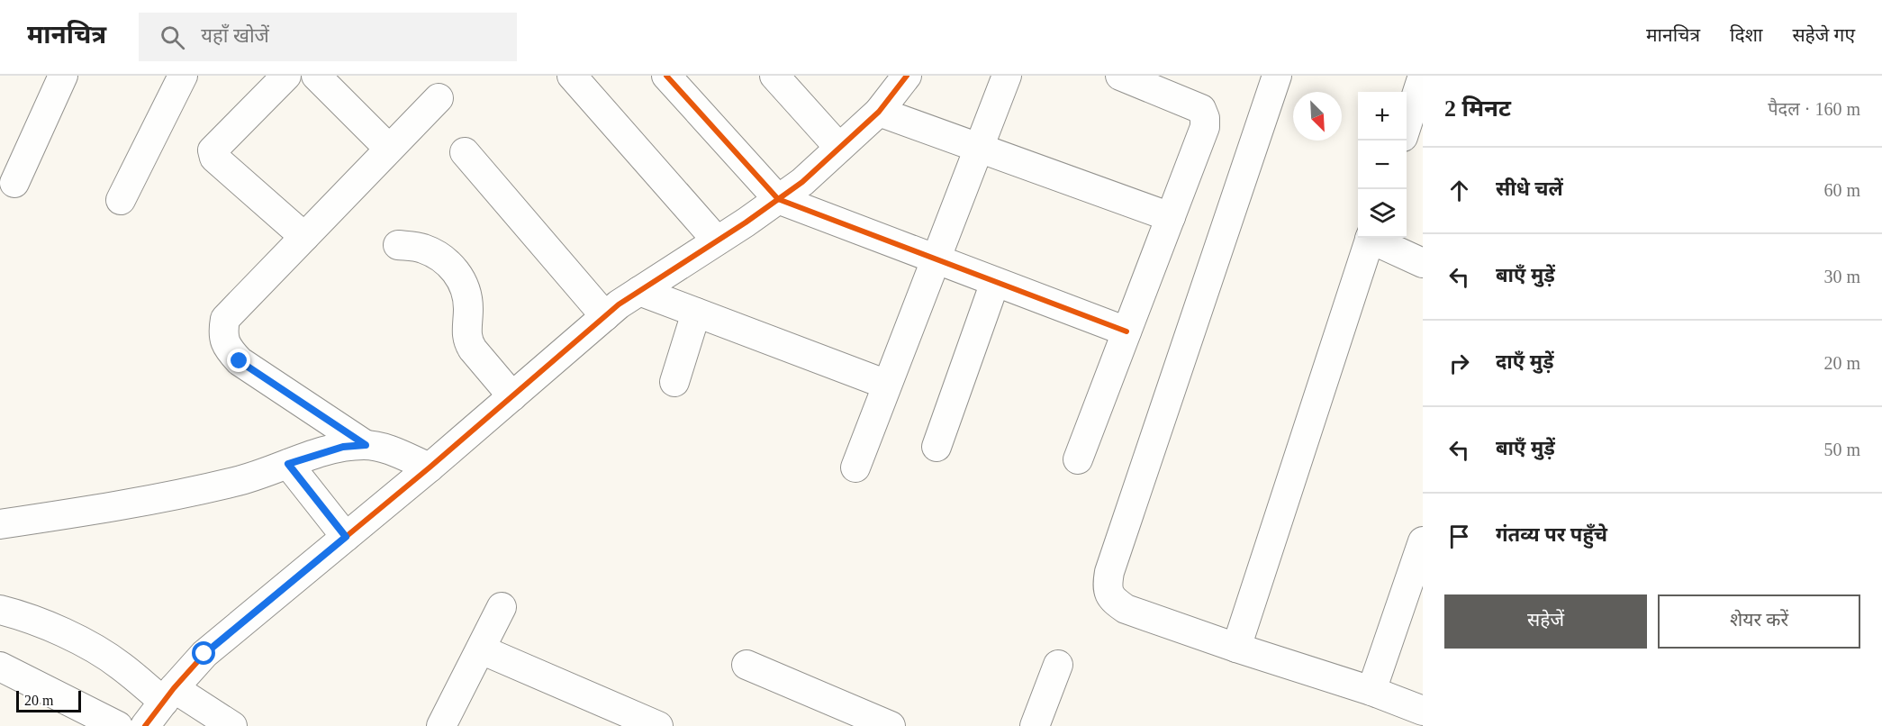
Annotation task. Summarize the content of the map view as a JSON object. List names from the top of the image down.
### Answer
{
  "scale_bar": "20 m",
  "north": "bottom right",
  "page": {
    "header": "मानचित्र",
    "search": "यहाँ खोजें",
    "nav": ["मानचित्र", "दिशा", "सहेजे गए"],
    "heading": ["2 मिनट", "पैदल · 160 m"],
    "map_buttons": ["+", "−"],
    "list": [
      ["सीधे चलें", "60 m"],
      ["बाएँ मुड़ें", "30 m"],
      ["दाएँ मुड़ें", "20 m"],
      ["बाएँ मुड़ें", "50 m"],
      "गंतव्य पर पहुँचे"
    ],
    "buttons": ["सहेजें", "शेयर करें"],
    "scale": "20 m"
  }
}
